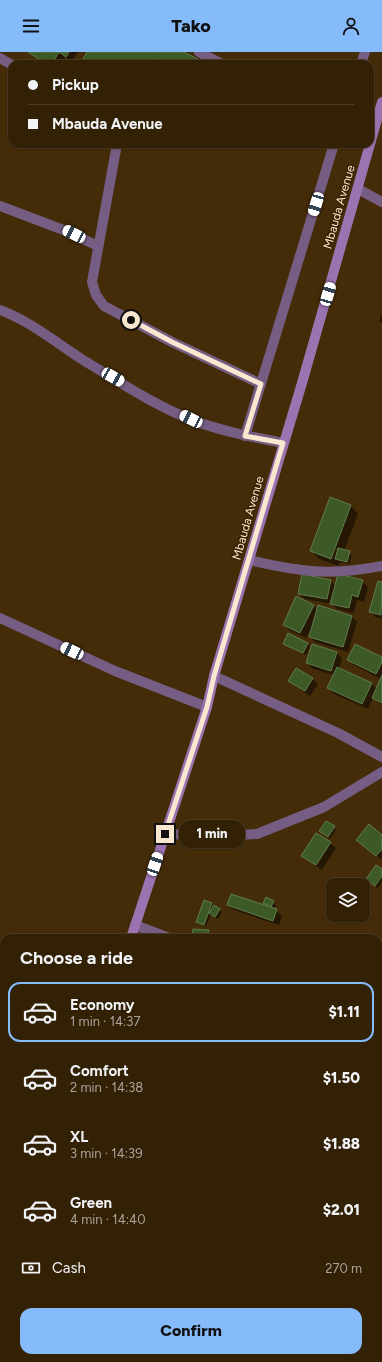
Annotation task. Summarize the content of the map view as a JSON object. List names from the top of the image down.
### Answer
{
  "streets": {
    "street": ["Mbauda Avenue"]
  },
  "page": {
    "header": "Tako",
    "banner": ["Pickup", "Mbauda Avenue"],
    "bubble": "1 min",
    "heading": "Choose a ride",
    "list": [
      {
        "name": "Economy",
        "note": "1 min · 14:37",
        "value": "$1.11"
      },
      {
        "name": "Comfort",
        "note": "2 min · 14:38",
        "value": "$1.50"
      },
      {
        "name": "XL",
        "note": "3 min · 14:39",
        "value": "$1.88"
      },
      {
        "name": "Green",
        "note": "4 min · 14:40",
        "value": "$2.01"
      }
    ],
    "pay": ["Cash", "270 m"],
    "buttons": "Confirm"
  }
}
